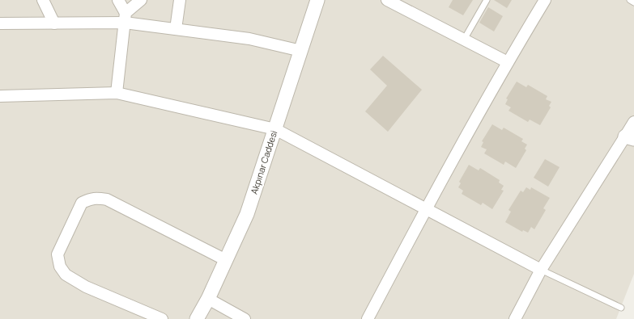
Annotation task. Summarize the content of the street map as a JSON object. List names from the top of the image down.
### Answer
{
  "streets": {
    "street": ["Akpınar Caddesi"]
  }
}
